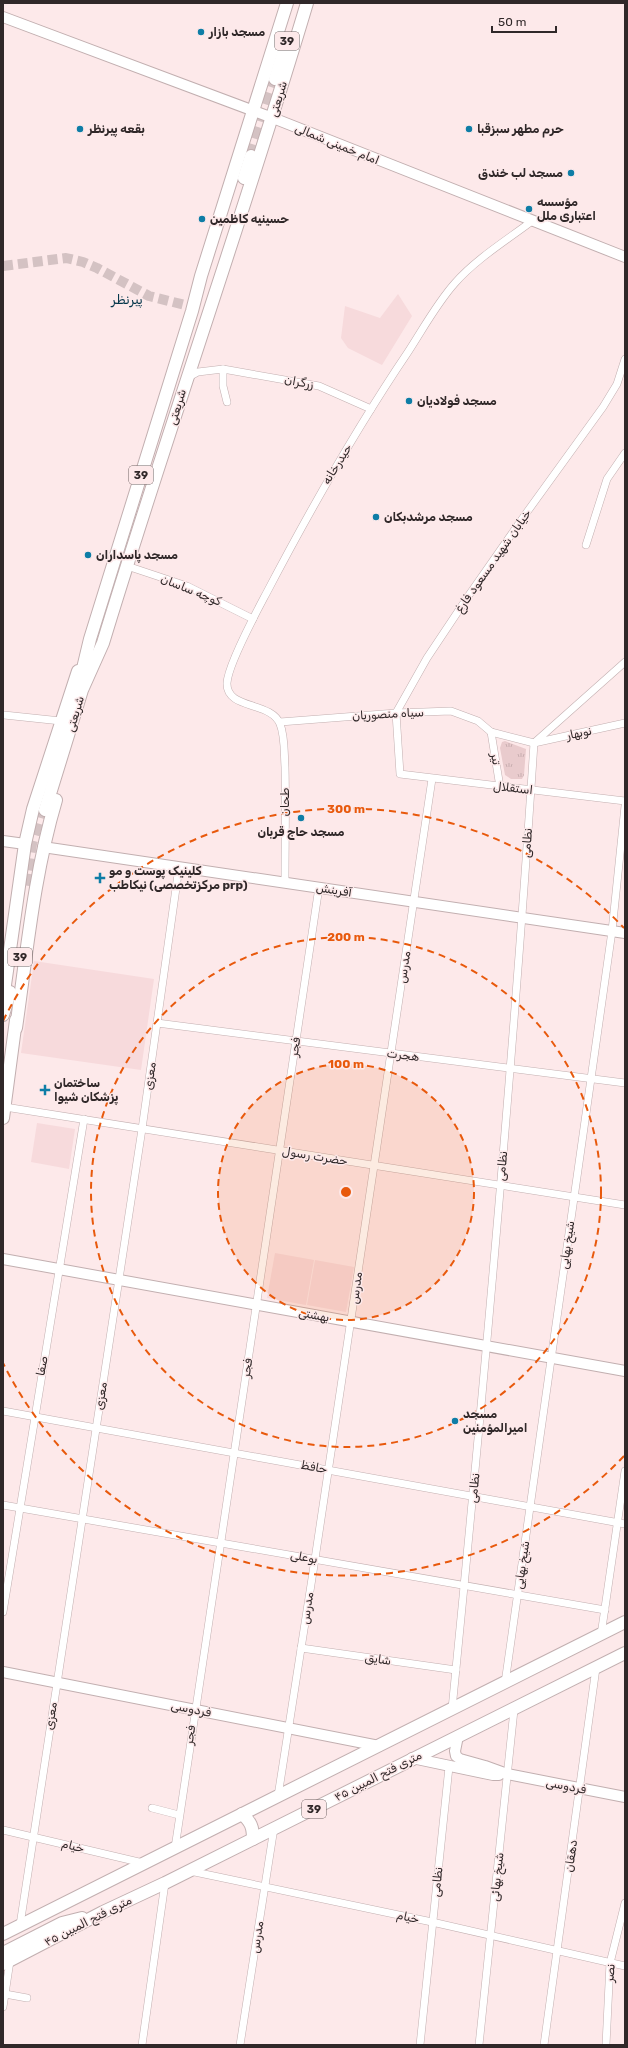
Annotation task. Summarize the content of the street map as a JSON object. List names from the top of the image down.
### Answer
{
  "streets": {
    "main road": [
      "39",
      "شریعتی",
      "امام خمینی شمالی",
      "آفرینش",
      "بهشتی",
      "فردوسی",
      "۴۵ متری فتح المبین"
    ],
    "street": [
      "زرگران",
      "حیدرخانه",
      "خیابان شهید مسعود فارغ",
      "کوچه ساسان",
      "سیاه منصوریان",
      "نوبهار",
      "تیر",
      "استقلال",
      "طحان",
      "نظامی",
      "مدرس",
      "فجر",
      "هجرت",
      "معزی",
      "حضرت رسول",
      "شیخ بهایی",
      "صفا",
      "حافظ",
      "بوعلی",
      "شایق",
      "خیام",
      "دهقان",
      "شیخ بهائی",
      "نصر"
    ]
  },
  "crossings": [
    ["39", "شریعتی"],
    ["39", "نظامی"],
    ["39", "مدرس"],
    ["39", "فجر"],
    ["39", "معزی"],
    ["39", "حضرت رسول"],
    ["39", "شیخ بهایی"],
    ["39", "فردوسی"],
    ["39", "خیام"],
    ["شریعتی", "امام خمینی شمالی"],
    ["شریعتی", "زرگران"],
    ["شریعتی", "کوچه ساسان"],
    ["امام خمینی شمالی", "حیدرخانه"],
    ["زرگران", "حیدرخانه"],
    ["حیدرخانه", "کوچه ساسان"],
    ["حیدرخانه", "سیاه منصوریان"],
    ["حیدرخانه", "طحان"],
    ["خیابان شهید مسعود فارغ", "سیاه منصوریان"],
    ["خیابان شهید مسعود فارغ", "استقلال"],
    ["سیاه منصوریان", "تیر"],
    ["سیاه منصوریان", "استقلال"],
    ["سیاه منصوریان", "طحان"],
    ["نوبهار", "نظامی"],
    ["تیر", "استقلال"],
    ["استقلال", "نظامی"],
    ["استقلال", "مدرس"],
    ["طحان", "آفرینش"],
    ["نظامی", "آفرینش"],
    ["نظامی", "هجرت"],
    ["نظامی", "حضرت رسول"],
    ["نظامی", "بهشتی"],
    ["نظامی", "حافظ"],
    ["نظامی", "بوعلی"],
    ["نظامی", "شایق"],
    ["نظامی", "خیام"],
    ["آفرینش", "مدرس"],
    ["آفرینش", "فجر"],
    ["آفرینش", "معزی"],
    ["آفرینش", "شیخ بهایی"],
    ["مدرس", "هجرت"],
    ["مدرس", "حضرت رسول"],
    ["مدرس", "بهشتی"],
    ["مدرس", "حافظ"],
    ["مدرس", "بوعلی"],
    ["مدرس", "شایق"],
    ["مدرس", "فردوسی"],
    ["مدرس", "۴۵ متری فتح المبین"],
    ["مدرس", "خیام"],
    ["فجر", "هجرت"],
    ["فجر", "حضرت رسول"],
    ["فجر", "بهشتی"],
    ["فجر", "حافظ"],
    ["فجر", "بوعلی"],
    ["فجر", "فردوسی"],
    ["هجرت", "معزی"],
    ["هجرت", "شیخ بهایی"],
    ["معزی", "حضرت رسول"],
    ["معزی", "بهشتی"],
    ["معزی", "حافظ"],
    ["معزی", "بوعلی"],
    ["معزی", "فردوسی"],
    ["معزی", "خیام"],
    ["حضرت رسول", "شیخ بهایی"],
    ["حضرت رسول", "صفا"],
    ["شیخ بهایی", "بهشتی"],
    ["شیخ بهایی", "حافظ"],
    ["شیخ بهایی", "بوعلی"],
    ["بهشتی", "صفا"],
    ["صفا", "حافظ"],
    ["صفا", "بوعلی"],
    ["فردوسی", "دهقان"],
    ["فردوسی", "شیخ بهائی"],
    ["۴۵ متری فتح المبین", "خیام"],
    ["۴۵ متری فتح المبین", "دهقان"],
    ["۴۵ متری فتح المبین", "شیخ بهائی"],
    ["خیام", "دهقان"],
    ["خیام", "شیخ بهائی"],
    ["خیام", "نصر"]
  ],
  "districts": ["پیرنظر"],
  "places": {
    "other": [
      "مسجد بازار",
      "بقعه پیرنظر",
      "حرم مطهر سبزقبا",
      "مسجد لب خندق",
      "مؤسسه اعتباری ملل",
      "حسینیه کاظمین",
      "مسجد فولادیان",
      "مسجد مرشدبکان",
      "مسجد پاسداران",
      "مسجد حاج قربان",
      "مسجد امیرالمؤمنین"
    ],
    "health": ["کلینیک پوست و مو نیکاطب (مرکزتخصصی prp)", "ساختمان پزشکان شیوا"]
  },
  "scale_bar": "50 m",
  "rings": ["300 m", "200 m", "100 m"]
}
